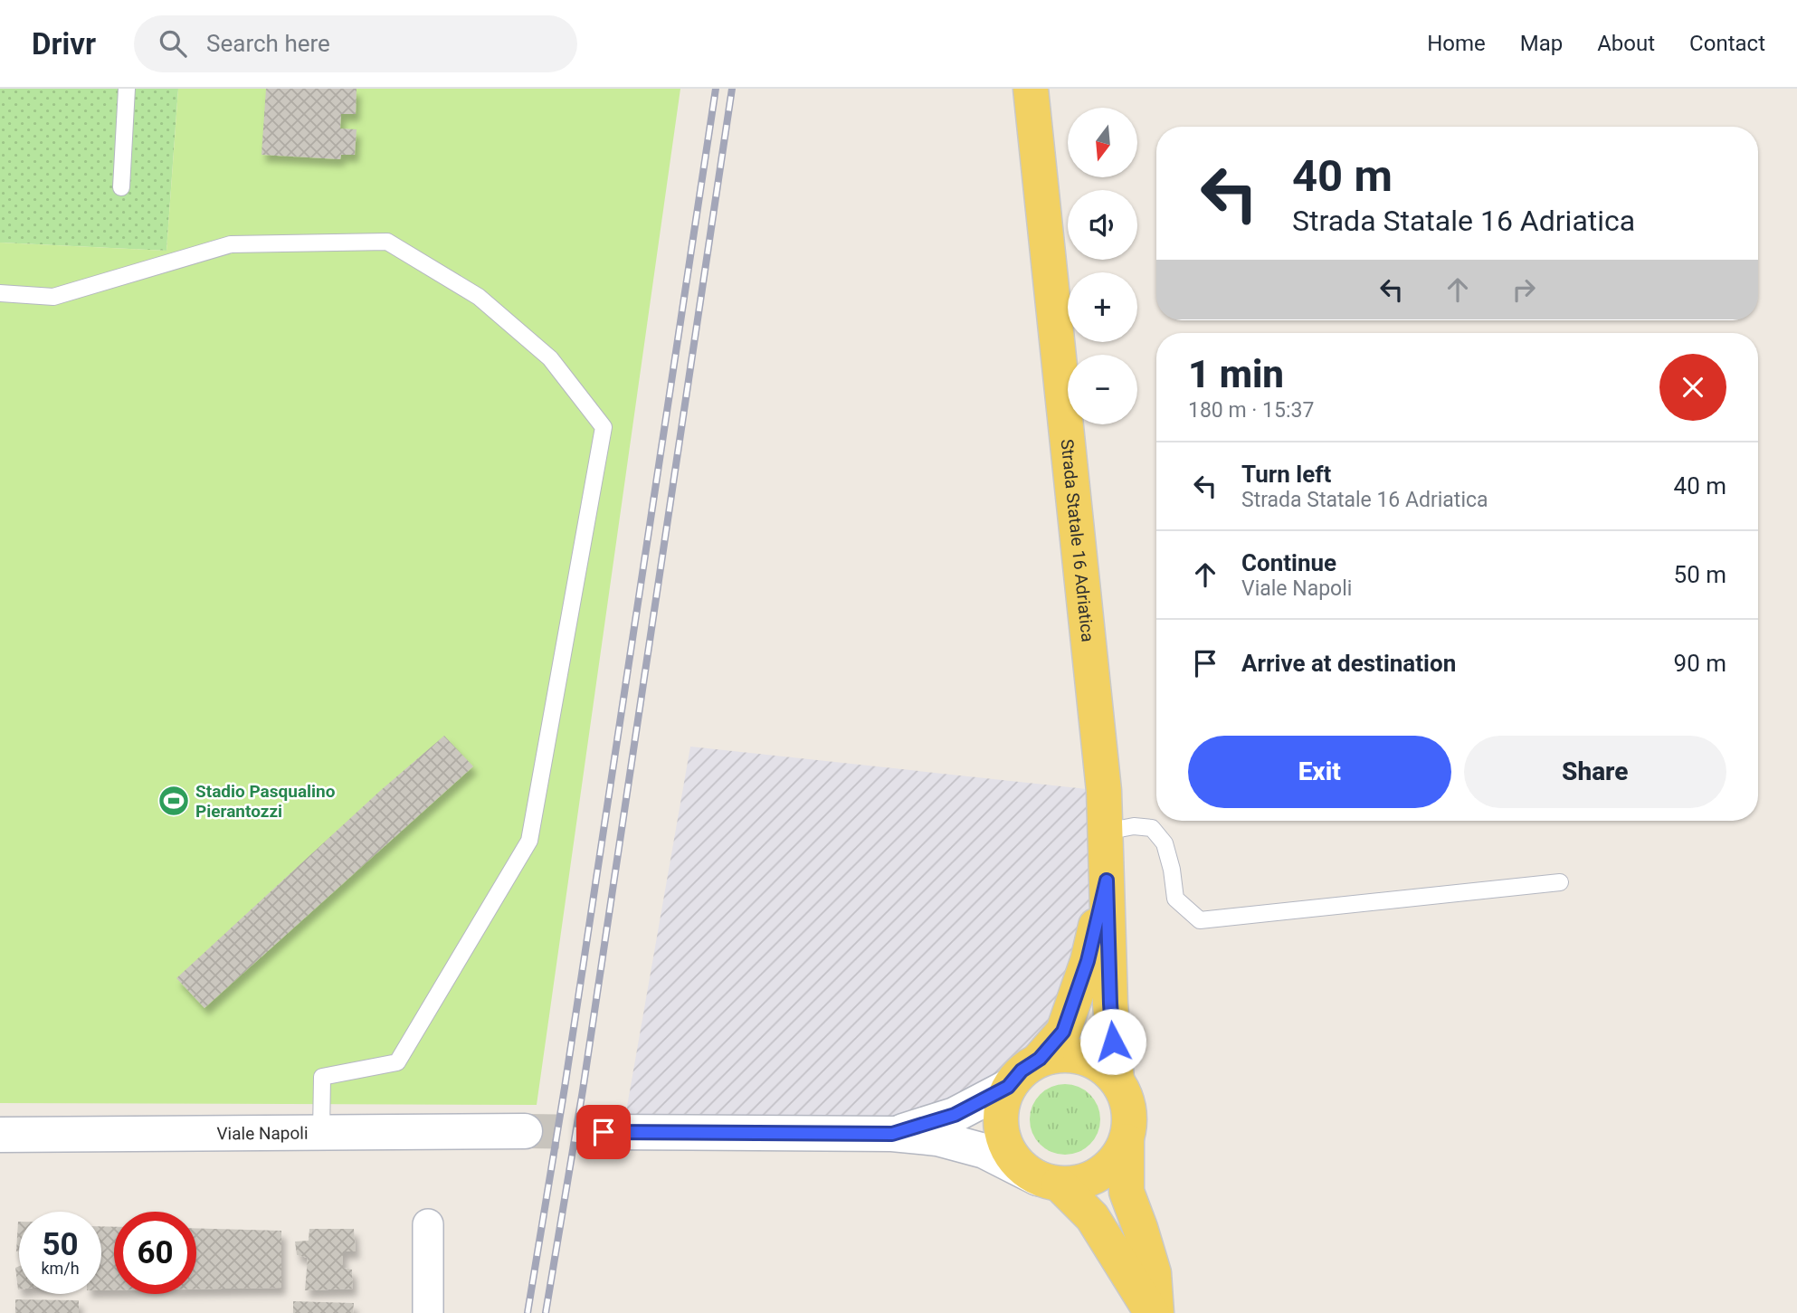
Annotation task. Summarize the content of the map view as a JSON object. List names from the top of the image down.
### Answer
{
  "streets": {
    "main road": ["Strada Statale 16 Adriatica"],
    "street": ["Viale Napoli"]
  },
  "places": {
    "sports": ["Stadio Pasqualino Pierantozzi"]
  },
  "north": "bottom",
  "page": {
    "header": "Drivr",
    "search": "Search here",
    "nav": [
      "Home",
      "Map",
      "About",
      "Contact"
    ],
    "map_buttons": ["+", "−"],
    "turn": ["40 m", "Strada Statale 16 Adriatica"],
    "heading": ["1 min", "180 m · 15:37"],
    "list": [
      {
        "name": "Turn left",
        "note": "Strada Statale 16 Adriatica",
        "value": "40 m"
      },
      {
        "name": "Continue",
        "note": "Viale Napoli",
        "value": "50 m"
      },
      {
        "name": "Arrive at destination",
        "value": "90 m"
      }
    ],
    "buttons": ["Exit", "Share"],
    "speed": "50 km/h",
    "limit": "60"
  }
}
